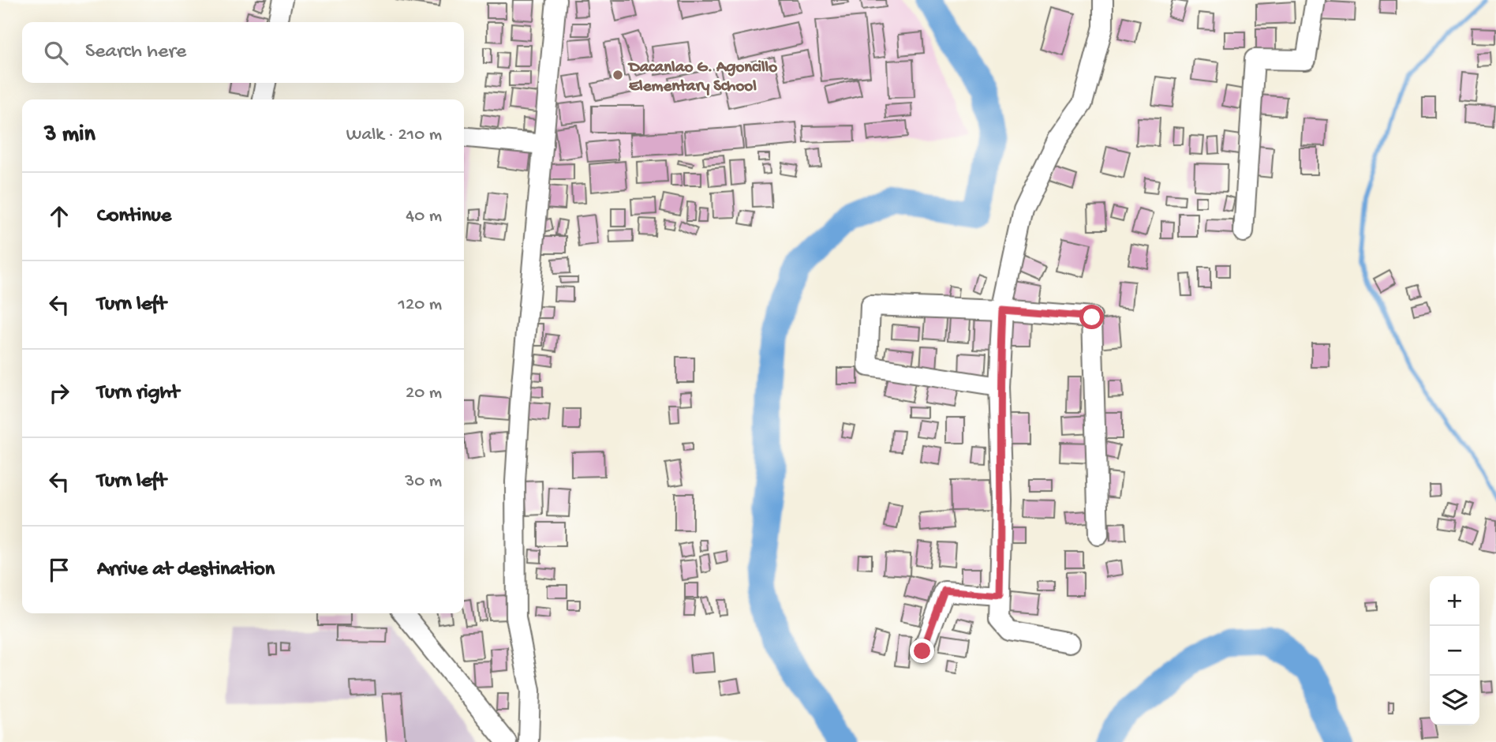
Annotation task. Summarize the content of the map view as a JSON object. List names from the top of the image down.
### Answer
{
  "places": ["Dacanlao G. Agoncillo Elementary School"],
  "page": {
    "search": "Search here",
    "heading": ["3 min", "Walk · 210 m"],
    "list": [
      ["Continue", "40 m"],
      ["Turn left", "120 m"],
      ["Turn right", "20 m"],
      ["Turn left", "30 m"],
      "Arrive at destination"
    ],
    "map_buttons": ["+", "−"]
  }
}
